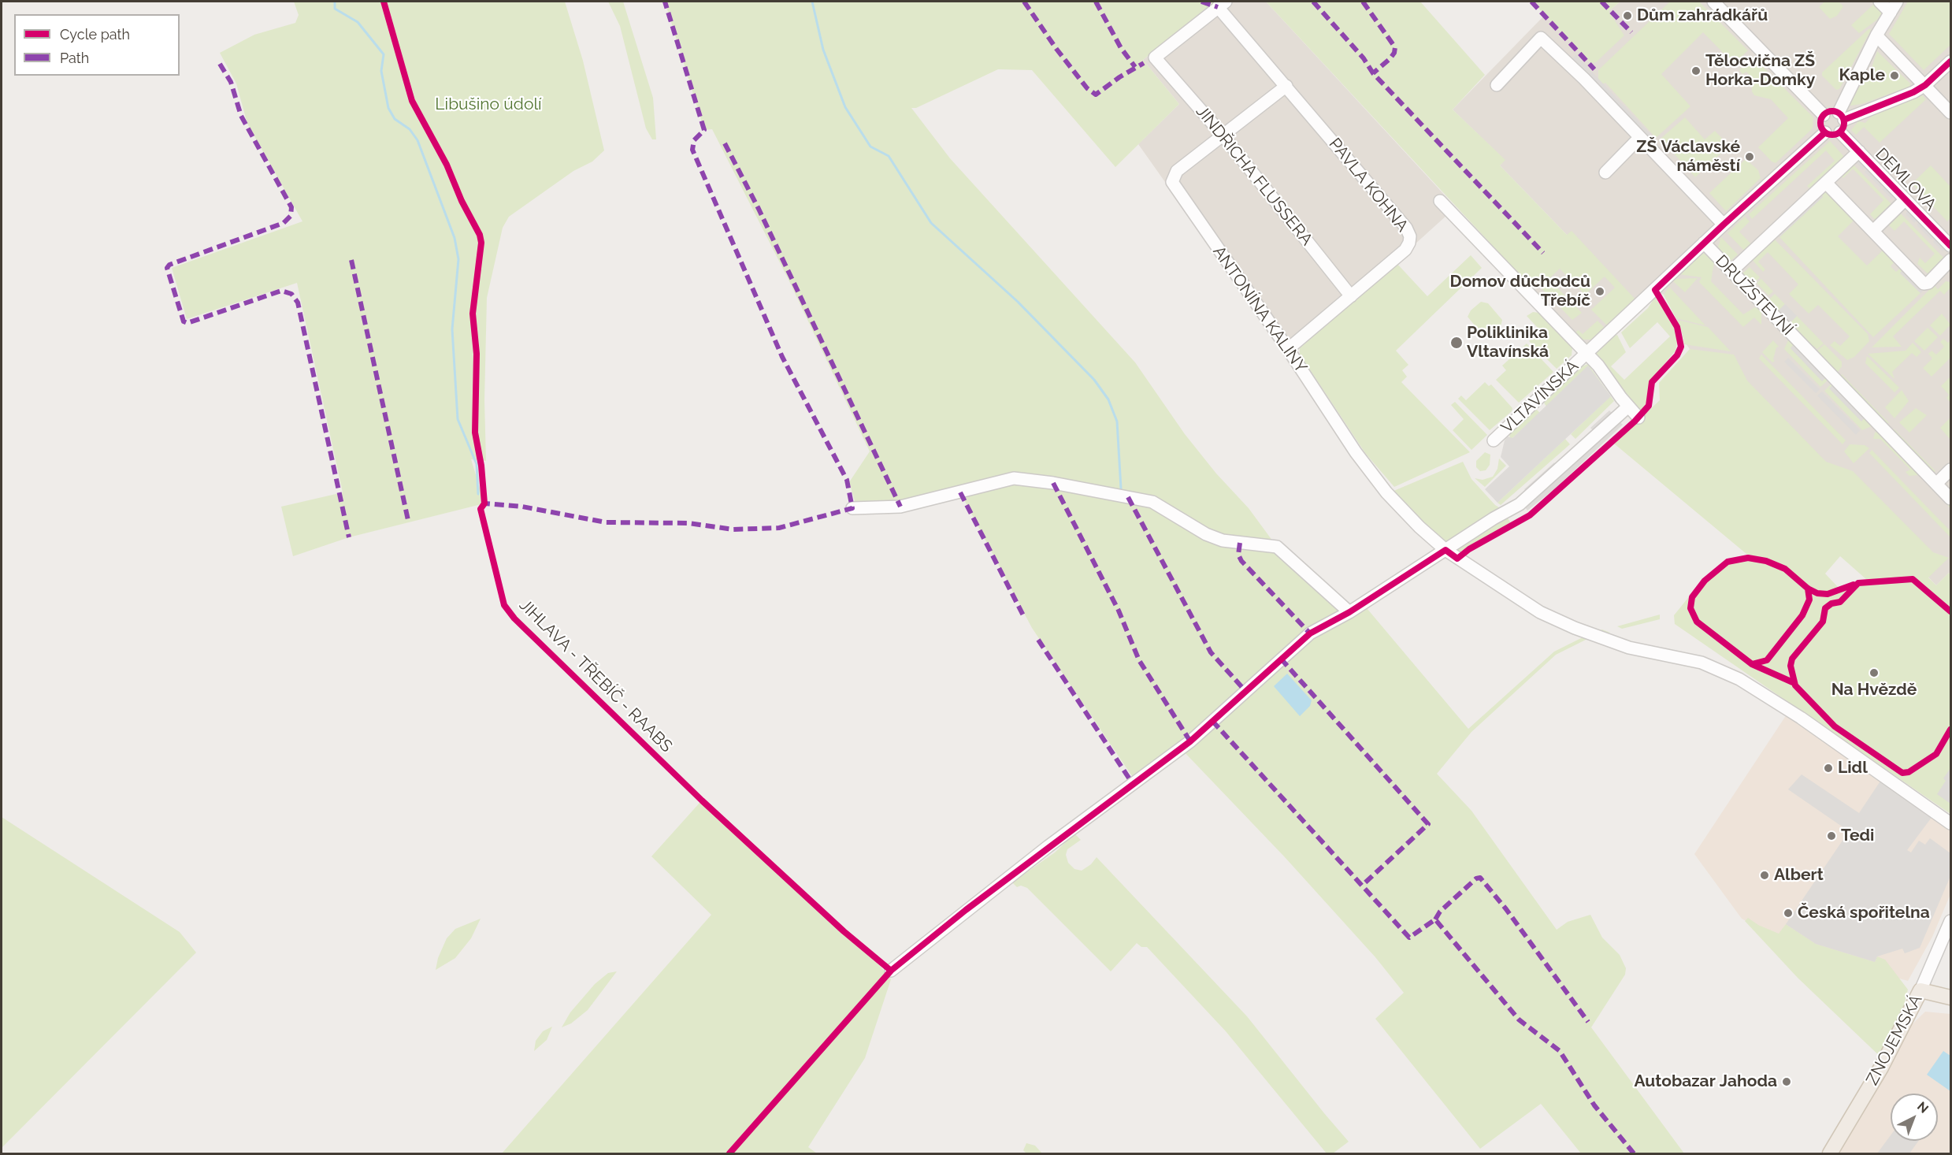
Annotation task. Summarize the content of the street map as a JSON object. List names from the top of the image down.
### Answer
{
  "streets": {
    "main road": ["ZNOJEMSKÁ"],
    "street": [
      "JINDŘICHA FLUSSERA",
      "DEMLOVA",
      "PAVLA KOHNA",
      "DRUŽSTEVNÍ",
      "ANTONÍNA KALINY",
      "VLTAVÍNSKÁ"
    ],
    "cycle path": ["JIHLAVA - TŘEBÍČ - RAABS"]
  },
  "crossings": [
    ["JINDŘICHA FLUSSERA", "PAVLA KOHNA"],
    ["JINDŘICHA FLUSSERA", "ANTONÍNA KALINY"],
    ["DEMLOVA", "DRUŽSTEVNÍ"],
    ["PAVLA KOHNA", "ANTONÍNA KALINY"],
    ["DRUŽSTEVNÍ", "VLTAVÍNSKÁ"]
  ],
  "parks": ["Libušino údolí"],
  "places": [
    "Dům zahrádkářů",
    "Tělocvična ZŠ Horka-Domky",
    "Kaple",
    "ZŠ Václavské náměstí",
    "Domov důchodců Třebíč",
    "Poliklinika Vltavínská",
    "Na Hvězdě",
    "Lidl",
    "Tedi",
    "Albert",
    "Česká spořitelna",
    "Autobazar Jahoda"
  ],
  "legend": ["Cycle path", "Path"],
  "north": "top right"
}
